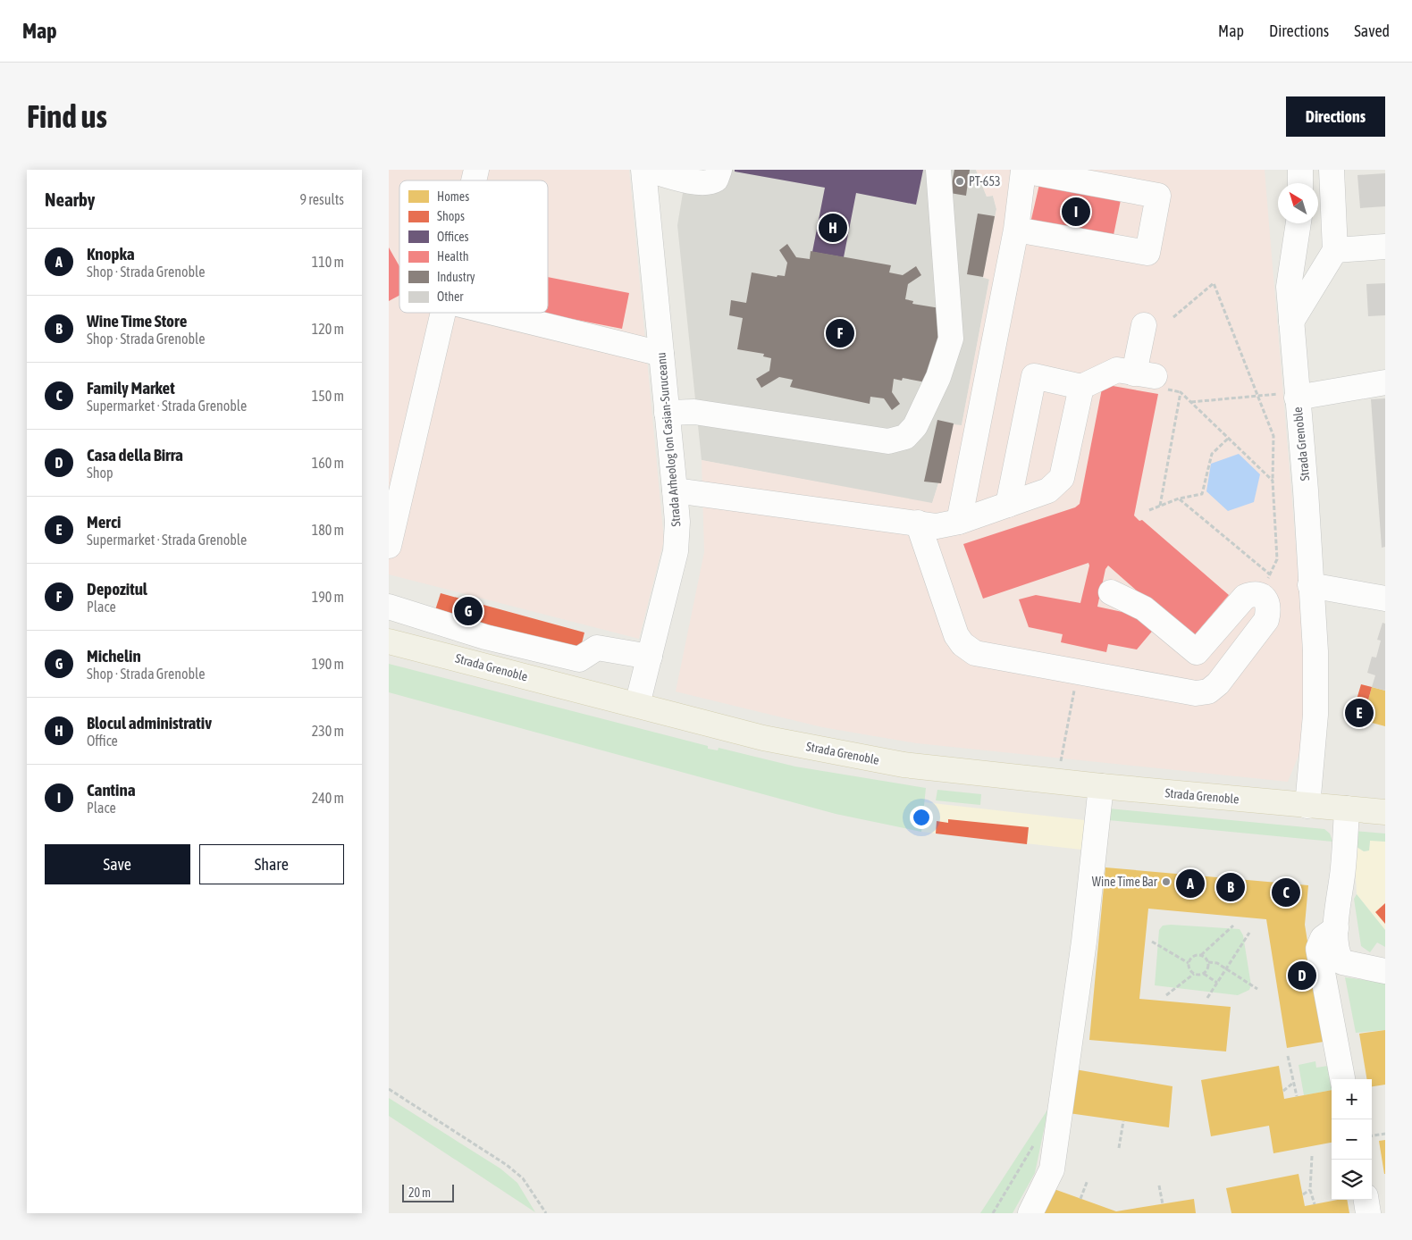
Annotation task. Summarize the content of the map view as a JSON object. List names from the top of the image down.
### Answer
{
  "streets": {
    "main road": ["Strada Grenoble"],
    "street": ["Strada Arheolog Ion Casian-Suruceanu"]
  },
  "crossings": [
    ["Strada Arheolog Ion Casian-Suruceanu", "Strada Grenoble"]
  ],
  "places": ["PT-653", "Wine Time Bar"],
  "legend": [
    "Homes",
    "Shops",
    "Offices",
    "Health",
    "Industry",
    "Other"
  ],
  "scale_bar": "20 m",
  "north": "top left",
  "page": {
    "header": "Map",
    "nav": ["Map", "Directions", "Saved"],
    "buttons": [
      "Directions",
      ["Save", "Share"]
    ],
    "title": "Find us",
    "heading": ["Nearby", "9 results"],
    "pins": [
      "I",
      "H",
      "F",
      "G",
      "E",
      "A",
      "B",
      "C",
      "D"
    ],
    "list": [
      {
        "mark": "A",
        "name": "Knopka",
        "note": "Shop · Strada Grenoble",
        "value": "110 m"
      },
      {
        "mark": "B",
        "name": "Wine Time Store",
        "note": "Shop · Strada Grenoble",
        "value": "120 m"
      },
      {
        "mark": "C",
        "name": "Family Market",
        "note": "Supermarket · Strada Grenoble",
        "value": "150 m"
      },
      {
        "mark": "D",
        "name": "Casa della Birra",
        "note": "Shop",
        "value": "160 m"
      },
      {
        "mark": "E",
        "name": "Merci",
        "note": "Supermarket · Strada Grenoble",
        "value": "180 m"
      },
      {
        "mark": "F",
        "name": "Depozitul",
        "note": "Place",
        "value": "190 m"
      },
      {
        "mark": "G",
        "name": "Michelin",
        "note": "Shop · Strada Grenoble",
        "value": "190 m"
      },
      {
        "mark": "H",
        "name": "Blocul administrativ",
        "note": "Office",
        "value": "230 m"
      },
      {
        "mark": "I",
        "name": "Cantina",
        "note": "Place",
        "value": "240 m"
      }
    ],
    "map_buttons": ["+", "−"],
    "scale": "20 m"
  }
}
